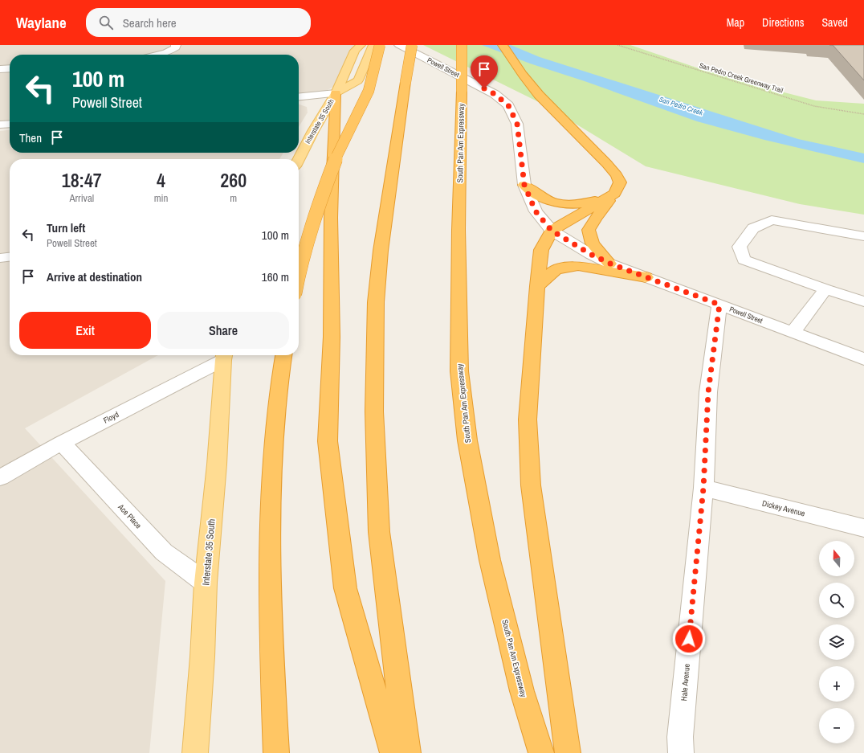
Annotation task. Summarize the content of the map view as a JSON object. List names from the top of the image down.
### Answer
{
  "streets": {
    "highway": ["South Pan Am Expressway"],
    "main road": ["Interstate 35 South"],
    "street": [
      "Powell Street",
      "Floyd",
      "Dickey Avenue",
      "Ace Place",
      "Hale Avenue"
    ],
    "path": ["San Pedro Creek Greenway Trail"]
  },
  "crossings": [
    ["Powell Street", "Hale Avenue"],
    ["Interstate 35 South", "Floyd"],
    ["Interstate 35 South", "Ace Place"],
    ["Floyd", "Ace Place"],
    ["Dickey Avenue", "Hale Avenue"]
  ],
  "water": ["San Pedro Creek"],
  "north": "top",
  "page": {
    "header": "Waylane",
    "search": "Search here",
    "nav": ["Map", "Directions", "Saved"],
    "turn": ["100 m", "Powell Street"],
    "then": "Then",
    "eta": [
      "18:47",
      "Arrival",
      "4",
      "min",
      "260",
      "m"
    ],
    "list": [
      {
        "name": "Turn left",
        "note": "Powell Street",
        "value": "100 m"
      },
      {
        "name": "Arrive at destination",
        "value": "160 m"
      }
    ],
    "buttons": ["Exit", "Share"],
    "map_buttons": ["+", "−"]
  }
}
